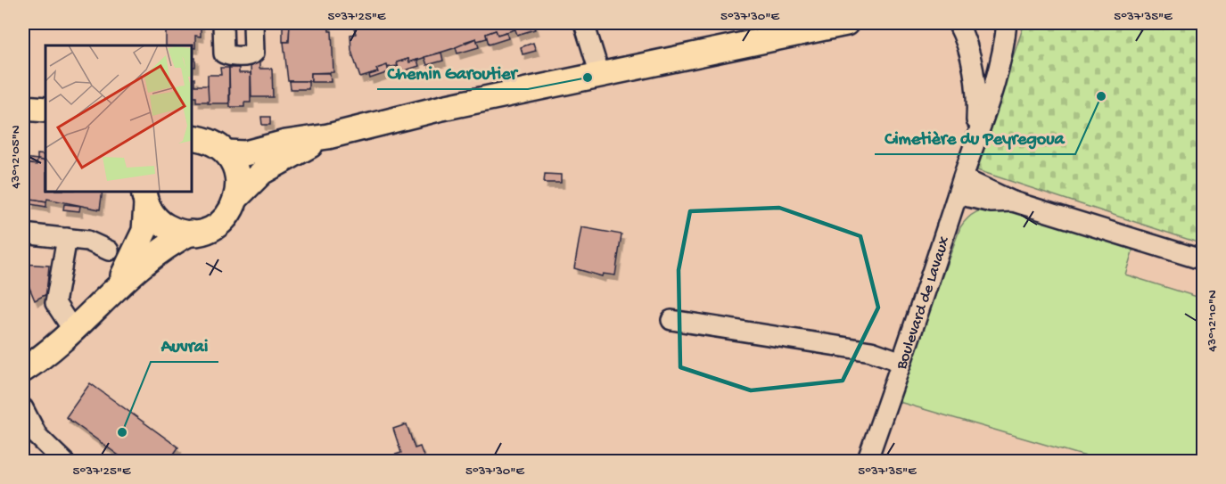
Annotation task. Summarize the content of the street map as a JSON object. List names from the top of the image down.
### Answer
{
  "streets": {
    "street": ["Boulevard de Lavaux"]
  },
  "places": ["Chemin Garoutier", "Cimetière du Peyregoua", "Auvrai"],
  "coordinates": [
    "5°37'25\"E",
    "5°37'30\"E",
    "5°37'35\"E",
    "43°12'05\"N",
    "43°12'10\"N"
  ]
}
